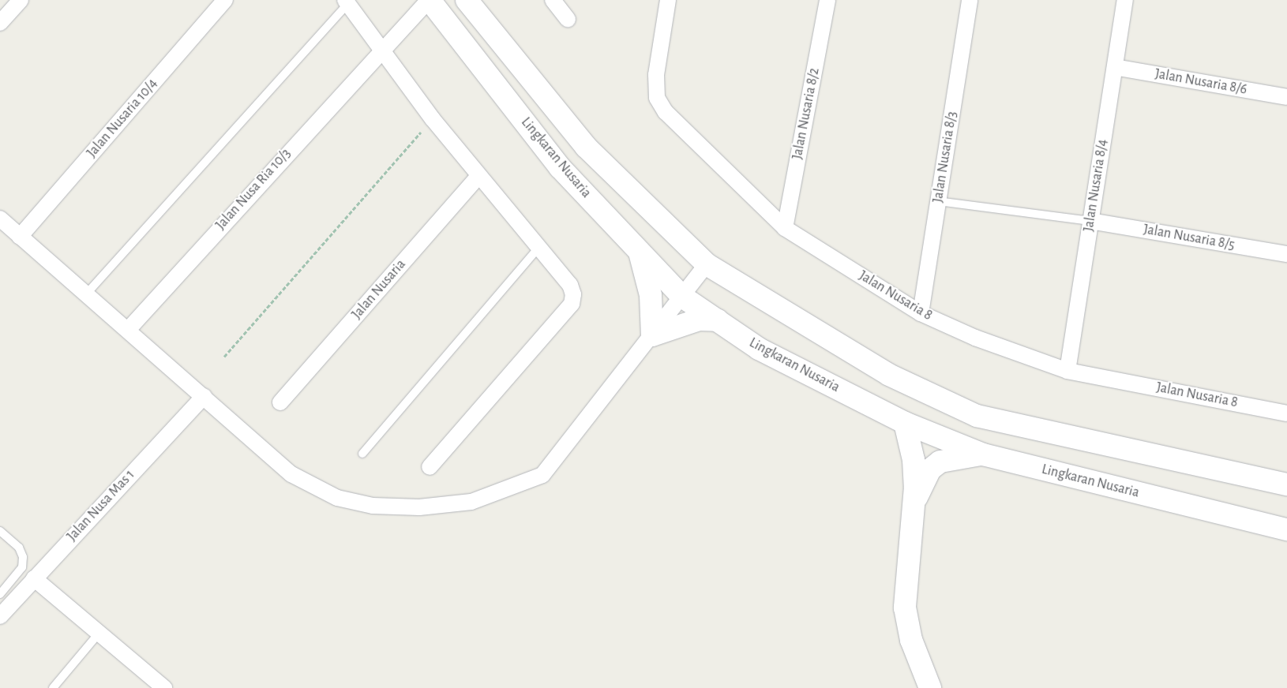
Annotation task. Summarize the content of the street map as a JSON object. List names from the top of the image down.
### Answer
{
  "streets": {
    "main road": ["Lingkaran Nusaria"],
    "street": [
      "Jalan Nusaria 8/6",
      "Jalan Nusaria 8/2",
      "Jalan Nusaria 10/4",
      "Jalan Nusaria 8/3",
      "Jalan Nusaria 8/4",
      "Jalan Nusa Ria 10/3",
      "Jalan Nusaria 8/5",
      "Jalan Nusaria",
      "Jalan Nusaria 8",
      "Jalan Nusa Mas 1"
    ]
  },
  "crossings": [
    ["Jalan Nusaria 8/6", "Jalan Nusaria 8/4"],
    ["Jalan Nusaria 8/2", "Jalan Nusaria 8"],
    ["Jalan Nusaria 8/3", "Jalan Nusaria 8"],
    ["Lingkaran Nusaria", "Jalan Nusa Ria 10/3"],
    ["Jalan Nusaria 8/4", "Jalan Nusaria 8/5"],
    ["Jalan Nusaria 8/4", "Jalan Nusaria 8"]
  ]
}
